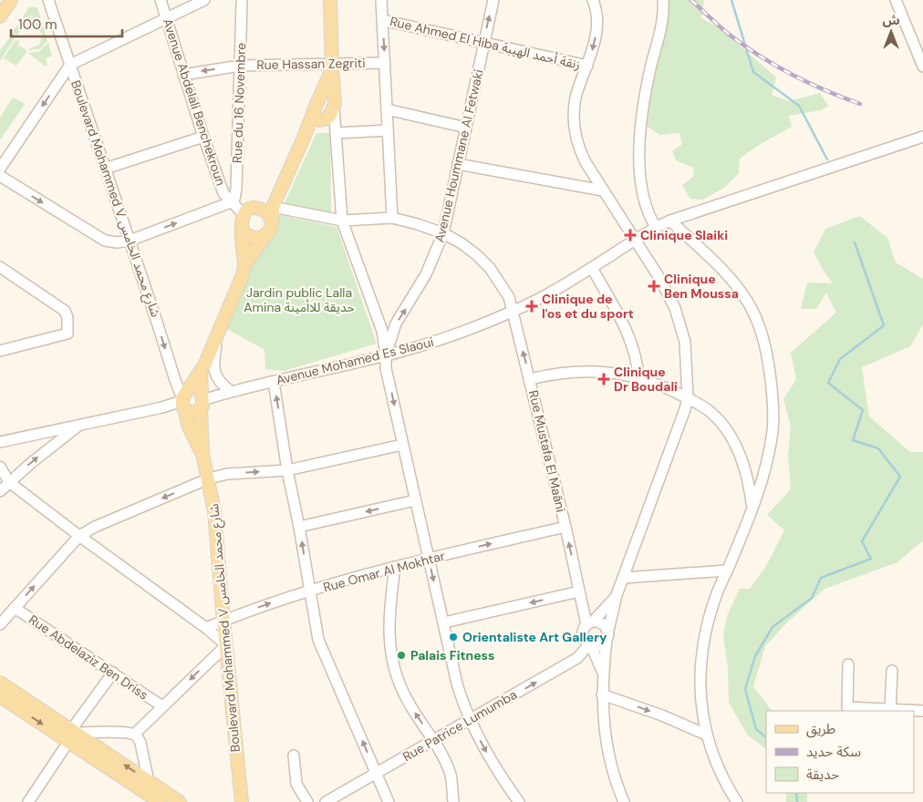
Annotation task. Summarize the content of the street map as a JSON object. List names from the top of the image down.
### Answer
{
  "streets": {
    "main road": ["Boulevard Mohammed V شارع محمد الخامس"],
    "street": [
      "Rue Ahmed El Hiba زنقة أحمد الهيبة",
      "Rue Hassan Zegriti",
      "Avenue Abdelali Benchekroun",
      "Rue du 16 Novembre",
      "Avenue Hoummane Al Fetwaki",
      "Avenue Mohamed Es Slaoui",
      "Rue Mustafa El Maâni",
      "Rue Omar Al Mokhtar",
      "Rue Abdelaziz Ben Driss",
      "Rue Patrice Lumumba"
    ]
  },
  "crossings": [
    ["Rue Ahmed El Hiba زنقة أحمد الهيبة", "Avenue Hoummane Al Fetwaki"],
    ["Rue Hassan Zegriti", "Avenue Abdelali Benchekroun"],
    ["Rue Hassan Zegriti", "Rue du 16 Novembre"],
    ["Avenue Abdelali Benchekroun", "Rue du 16 Novembre"],
    ["Avenue Abdelali Benchekroun", "Rue Mustafa El Maâni"],
    ["Avenue Hoummane Al Fetwaki", "Avenue Mohamed Es Slaoui"],
    ["Avenue Hoummane Al Fetwaki", "Rue Mustafa El Maâni"],
    ["Boulevard Mohammed V شارع محمد الخامس", "Avenue Mohamed Es Slaoui"],
    ["Boulevard Mohammed V شارع محمد الخامس", "Rue Omar Al Mokhtar"],
    ["Avenue Mohamed Es Slaoui", "Rue Mustafa El Maâni"],
    ["Rue Mustafa El Maâni", "Rue Omar Al Mokhtar"],
    ["Rue Mustafa El Maâni", "Rue Patrice Lumumba"]
  ],
  "one_way": ["Avenue Hoummane Al Fetwaki"],
  "parks": ["Jardin public Lalla Amina حديقة للاأمينة"],
  "places": {
    "health": [
      "Clinique Slaiki",
      "Clinique Ben Moussa",
      "Clinique de l'os et du sport",
      "Clinique Dr Boudali"
    ],
    "other": ["Orientaliste Art Gallery", "Palais Fitness"]
  },
  "legend": ["طريق", "سكة حديد", "حديقة"],
  "scale_bar": "100 m",
  "north": "top"
}
